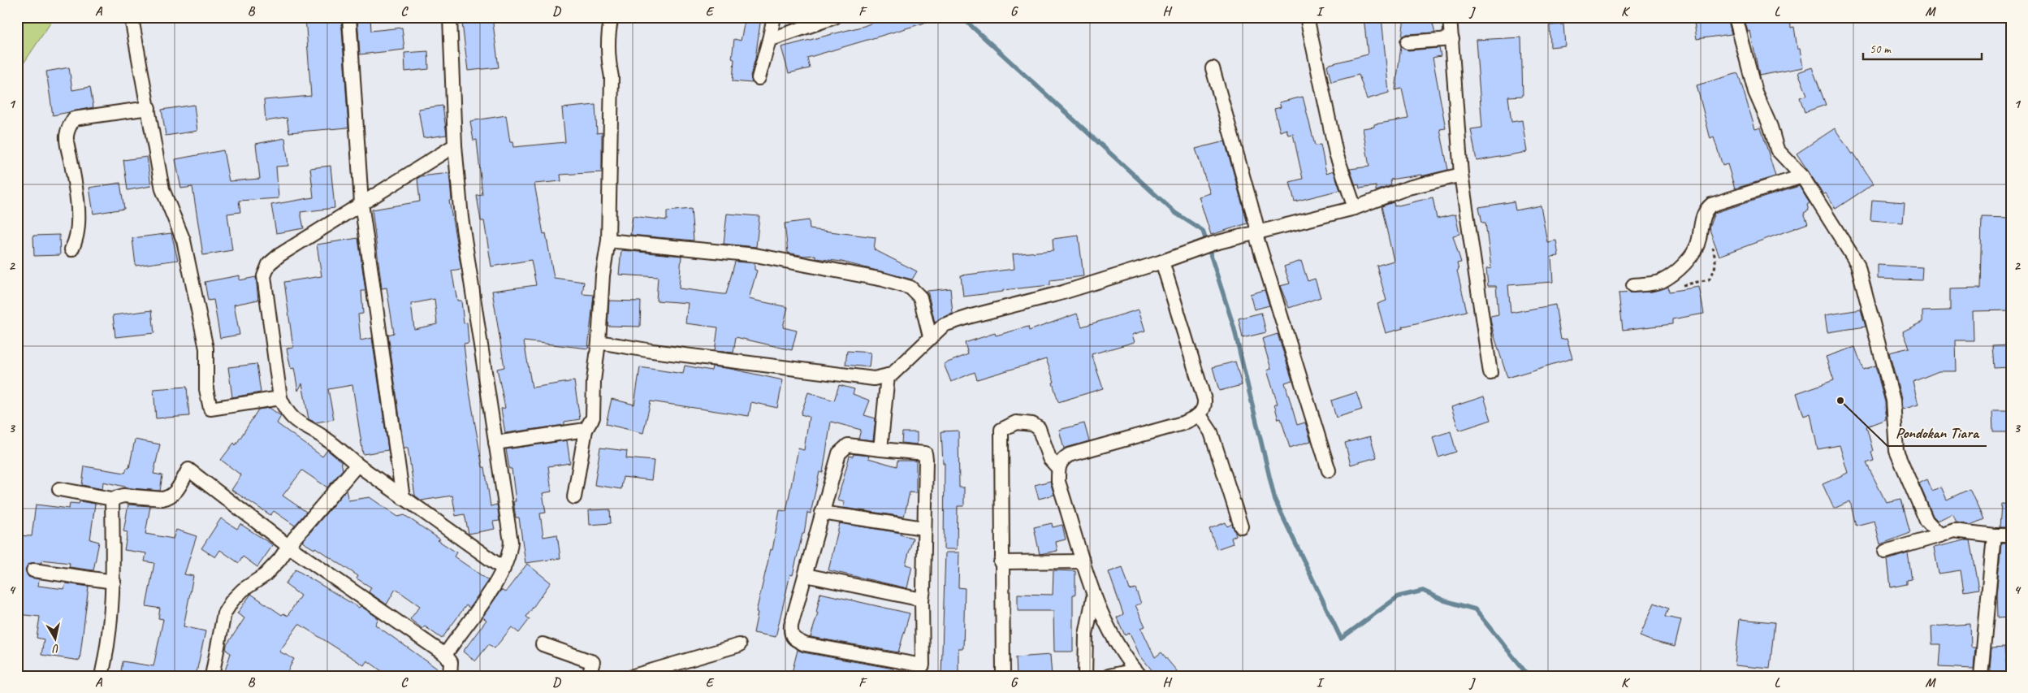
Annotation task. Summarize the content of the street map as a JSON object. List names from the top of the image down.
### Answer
{
  "places": ["Pondokan Tiara"],
  "scale_bar": "50 m",
  "north": "bottom",
  "grid": {
    "columns": [
      "A",
      "B",
      "C",
      "D",
      "E",
      "F",
      "G",
      "H",
      "I",
      "J",
      "K",
      "L",
      "M"
    ],
    "rows": [
      "1",
      "2",
      "3",
      "4"
    ]
  }
}
